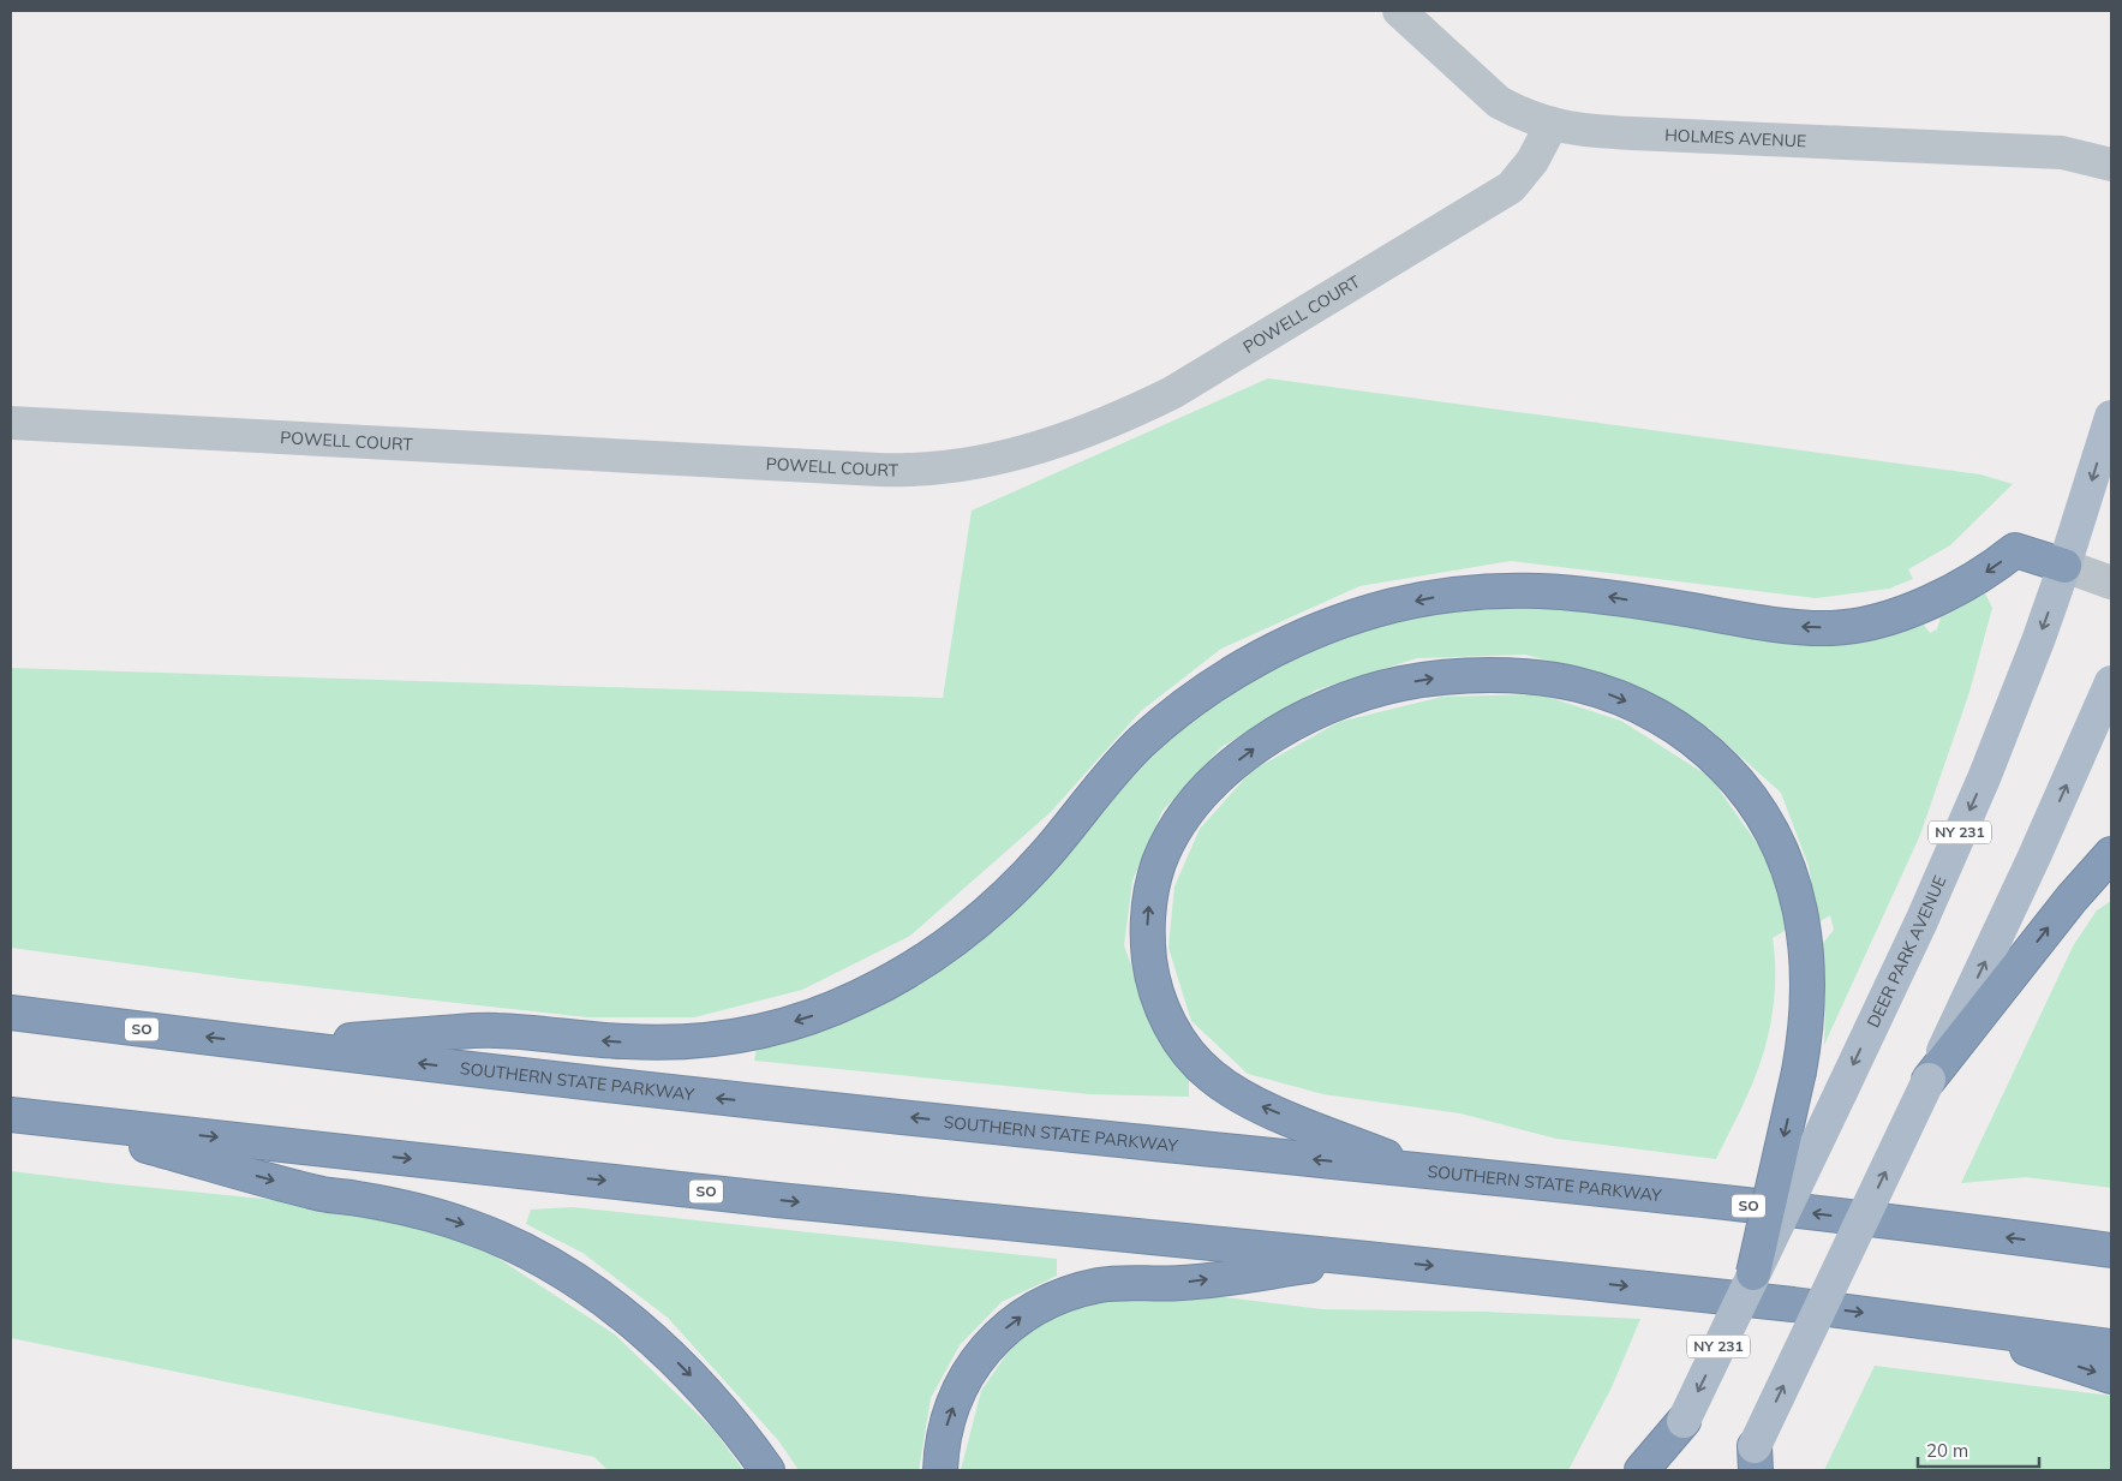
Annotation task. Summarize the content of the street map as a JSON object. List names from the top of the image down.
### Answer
{
  "streets": {
    "highway": ["SO", "SOUTHERN STATE PARKWAY"],
    "main road": ["NY 231", "DEER PARK AVENUE"],
    "street": ["HOLMES AVENUE", "POWELL COURT"]
  },
  "crossings": [
    ["HOLMES AVENUE", "POWELL COURT"]
  ],
  "scale_bar": "20 m"
}
